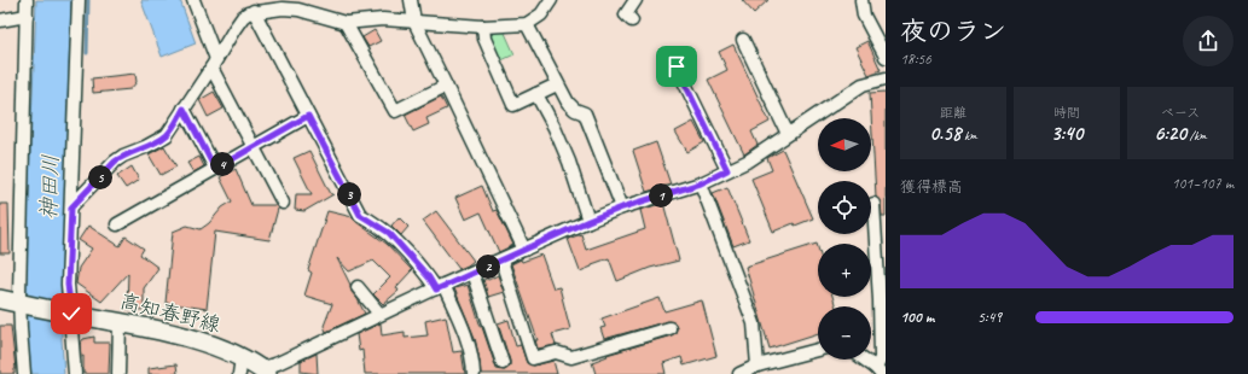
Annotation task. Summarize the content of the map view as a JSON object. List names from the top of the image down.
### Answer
{
  "streets": {
    "main road": ["高知春野線"]
  },
  "water": ["神田川"],
  "north": "left",
  "page": {
    "heading": ["夜のラン", "18:56"],
    "stats": [
      ["距離", "0.58 km"],
      ["時間", "3:40"],
      ["ペース", "6:20 /km"]
    ],
    "map_buttons": ["+", "−"],
    "pins": [
      "4",
      "5",
      "3",
      "1",
      "2"
    ],
    "chart": ["獲得標高", "101–107 m"],
    "list": [
      {
        "name": "100 m",
        "note": "5:49"
      }
    ]
  }
}
